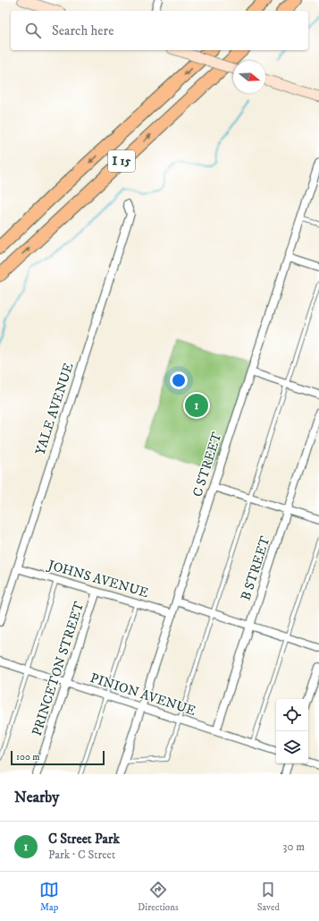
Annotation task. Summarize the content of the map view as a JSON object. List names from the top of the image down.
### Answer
{
  "streets": {
    "highway": ["I 15"],
    "street": [
      "YALE AVENUE",
      "C STREET",
      "B STREET",
      "JOHNS AVENUE",
      "PRINCETON STREET",
      "PINION AVENUE"
    ]
  },
  "crossings": [
    ["YALE AVENUE", "JOHNS AVENUE"],
    ["C STREET", "JOHNS AVENUE"],
    ["C STREET", "PINION AVENUE"],
    ["B STREET", "PINION AVENUE"],
    ["JOHNS AVENUE", "PRINCETON STREET"],
    ["PRINCETON STREET", "PINION AVENUE"]
  ],
  "scale_bar": "100 m",
  "north": "right",
  "page": {
    "search": "Search here",
    "pins": "1",
    "scale": "100 m",
    "heading": "Nearby",
    "list": [
      {
        "mark": "1",
        "name": "C Street Park",
        "note": "Park · C Street",
        "value": "30 m"
      }
    ],
    "nav": ["Map", "Directions", "Saved"]
  }
}
